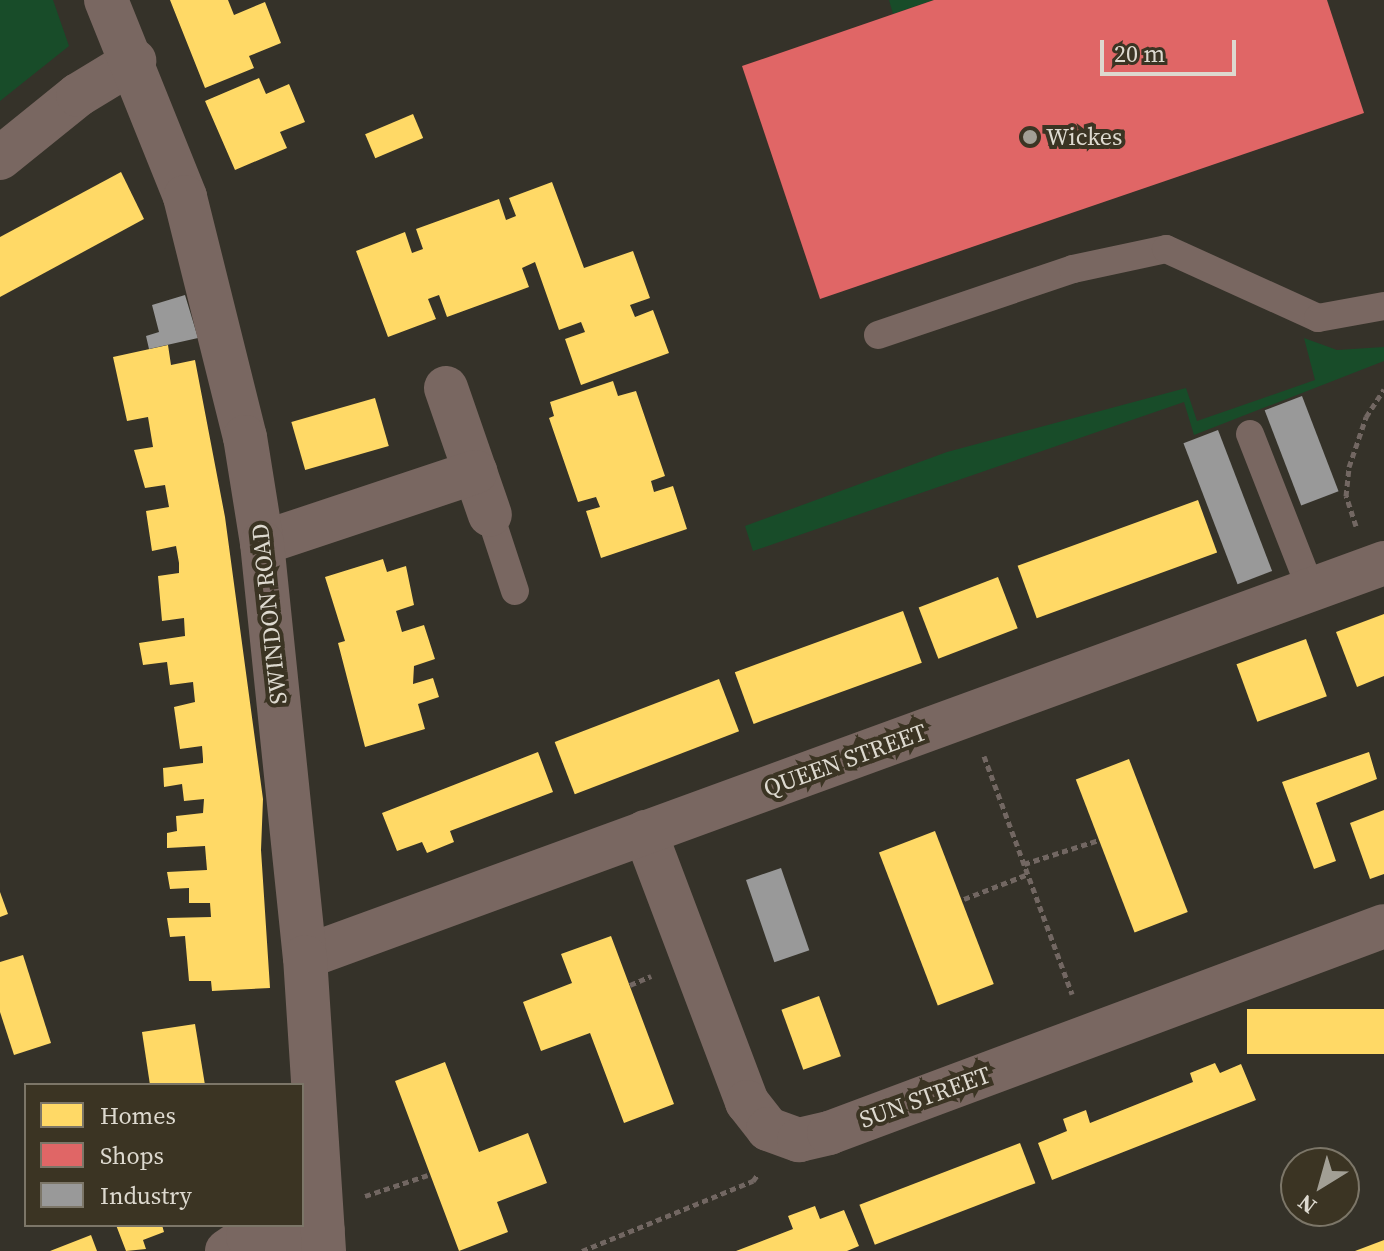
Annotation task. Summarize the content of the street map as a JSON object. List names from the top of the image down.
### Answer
{
  "streets": {
    "street": ["SWINDON ROAD", "QUEEN STREET", "SUN STREET"]
  },
  "crossings": [
    ["SWINDON ROAD", "QUEEN STREET"]
  ],
  "places": ["Wickes"],
  "legend": ["Homes", "Shops", "Industry"],
  "scale_bar": "20 m",
  "north": "bottom left"
}
